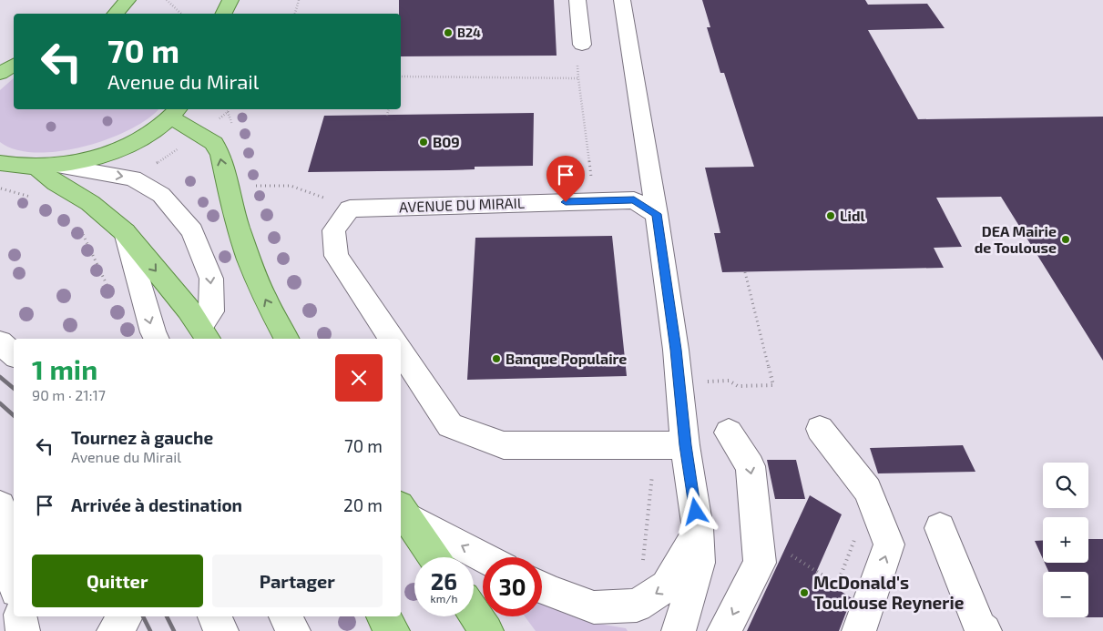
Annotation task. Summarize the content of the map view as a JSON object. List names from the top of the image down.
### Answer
{
  "streets": {
    "street": ["AVENUE DU MIRAIL"]
  },
  "places": [
    "B24",
    "B09",
    "Lidl",
    "DEA Mairie de Toulouse",
    "Banque Populaire",
    "McDonald's Toulouse Reynerie"
  ],
  "page": {
    "turn": ["70 m", "Avenue du Mirail"],
    "heading": ["1 min", "90 m · 21:17"],
    "list": [
      {
        "name": "Tournez à gauche",
        "note": "Avenue du Mirail",
        "value": "70 m"
      },
      {
        "name": "Arrivée à destination",
        "value": "20 m"
      }
    ],
    "map_buttons": ["+", "−"],
    "buttons": ["Quitter", "Partager"],
    "speed": "26 km/h",
    "limit": "30"
  }
}
